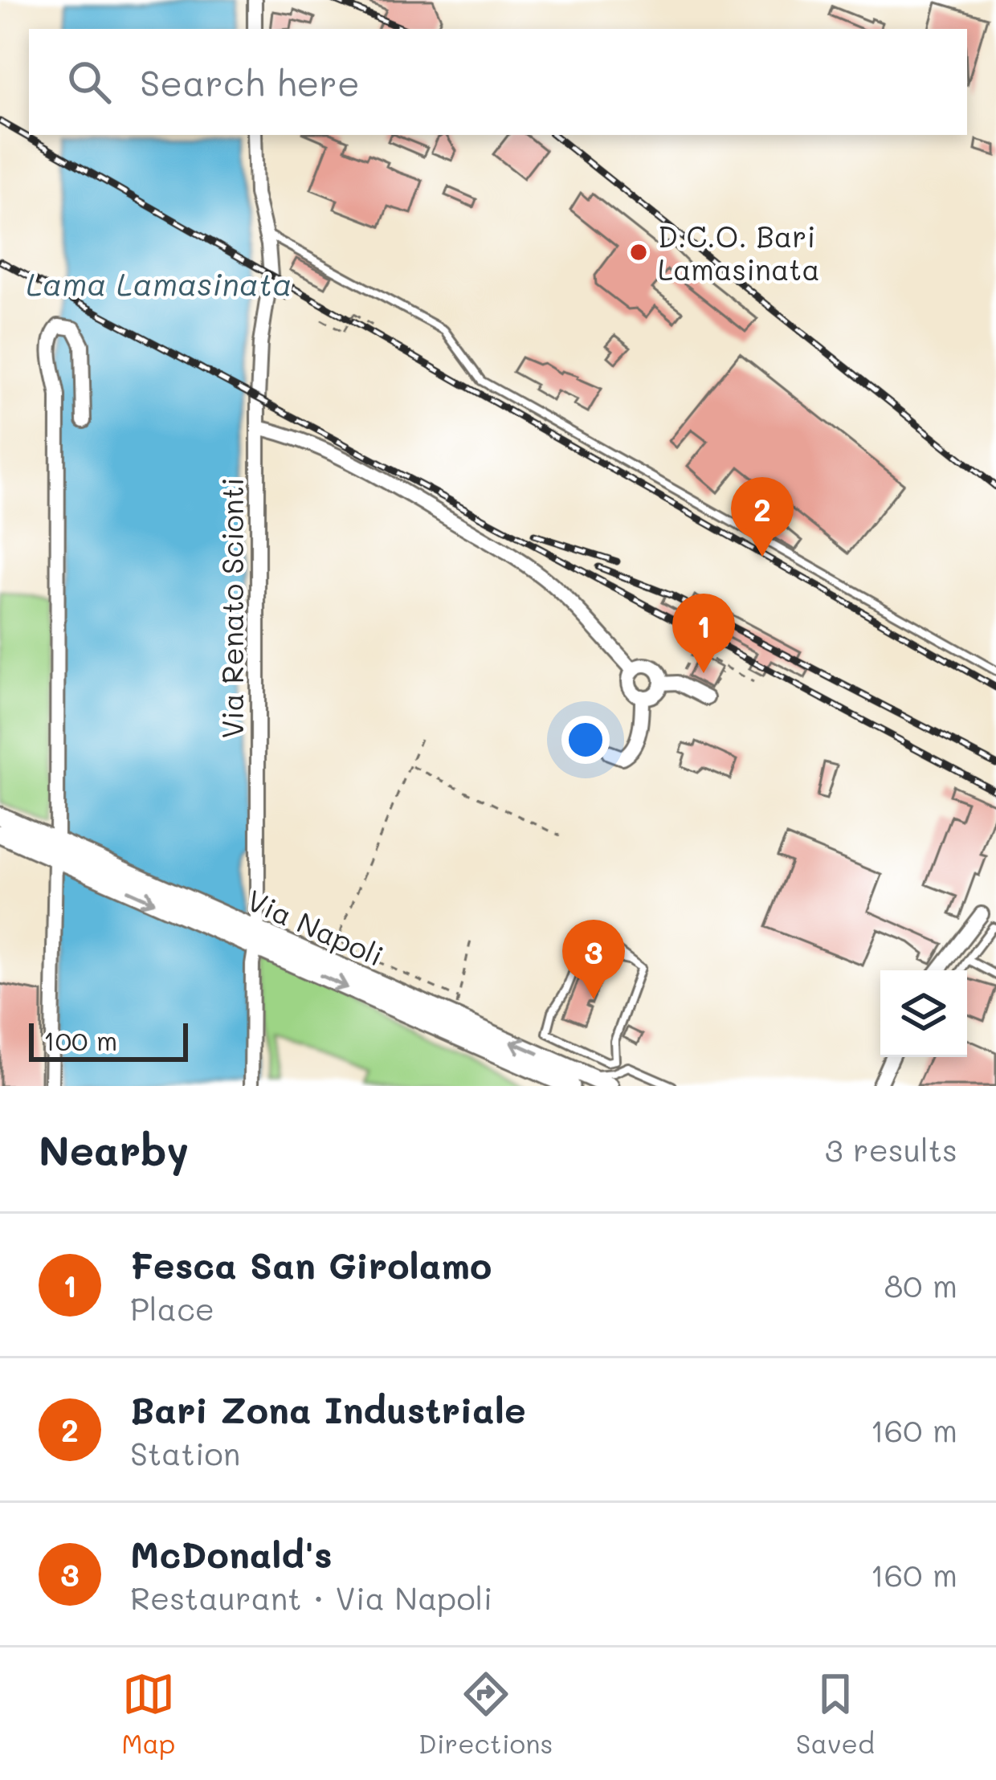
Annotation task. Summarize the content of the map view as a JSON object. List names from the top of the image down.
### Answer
{
  "streets": {
    "main road": ["Via Napoli"],
    "street": ["Via Renato Scionti"]
  },
  "crossings": [
    ["Via Renato Scionti", "Via Napoli"]
  ],
  "water": ["Lama Lamasinata"],
  "places": ["D.C.O. Bari Lamasinata"],
  "scale_bar": "100 m",
  "page": {
    "search": "Search here",
    "pins": ["2", "1", "3"],
    "scale": "100 m",
    "heading": ["Nearby", "3 results"],
    "list": [
      {
        "mark": "1",
        "name": "Fesca San Girolamo",
        "note": "Place",
        "value": "80 m"
      },
      {
        "mark": "2",
        "name": "Bari Zona Industriale",
        "note": "Station",
        "value": "160 m"
      },
      {
        "mark": "3",
        "name": "McDonald's",
        "note": "Restaurant · Via Napoli",
        "value": "160 m"
      }
    ],
    "nav": ["Map", "Directions", "Saved"]
  }
}
